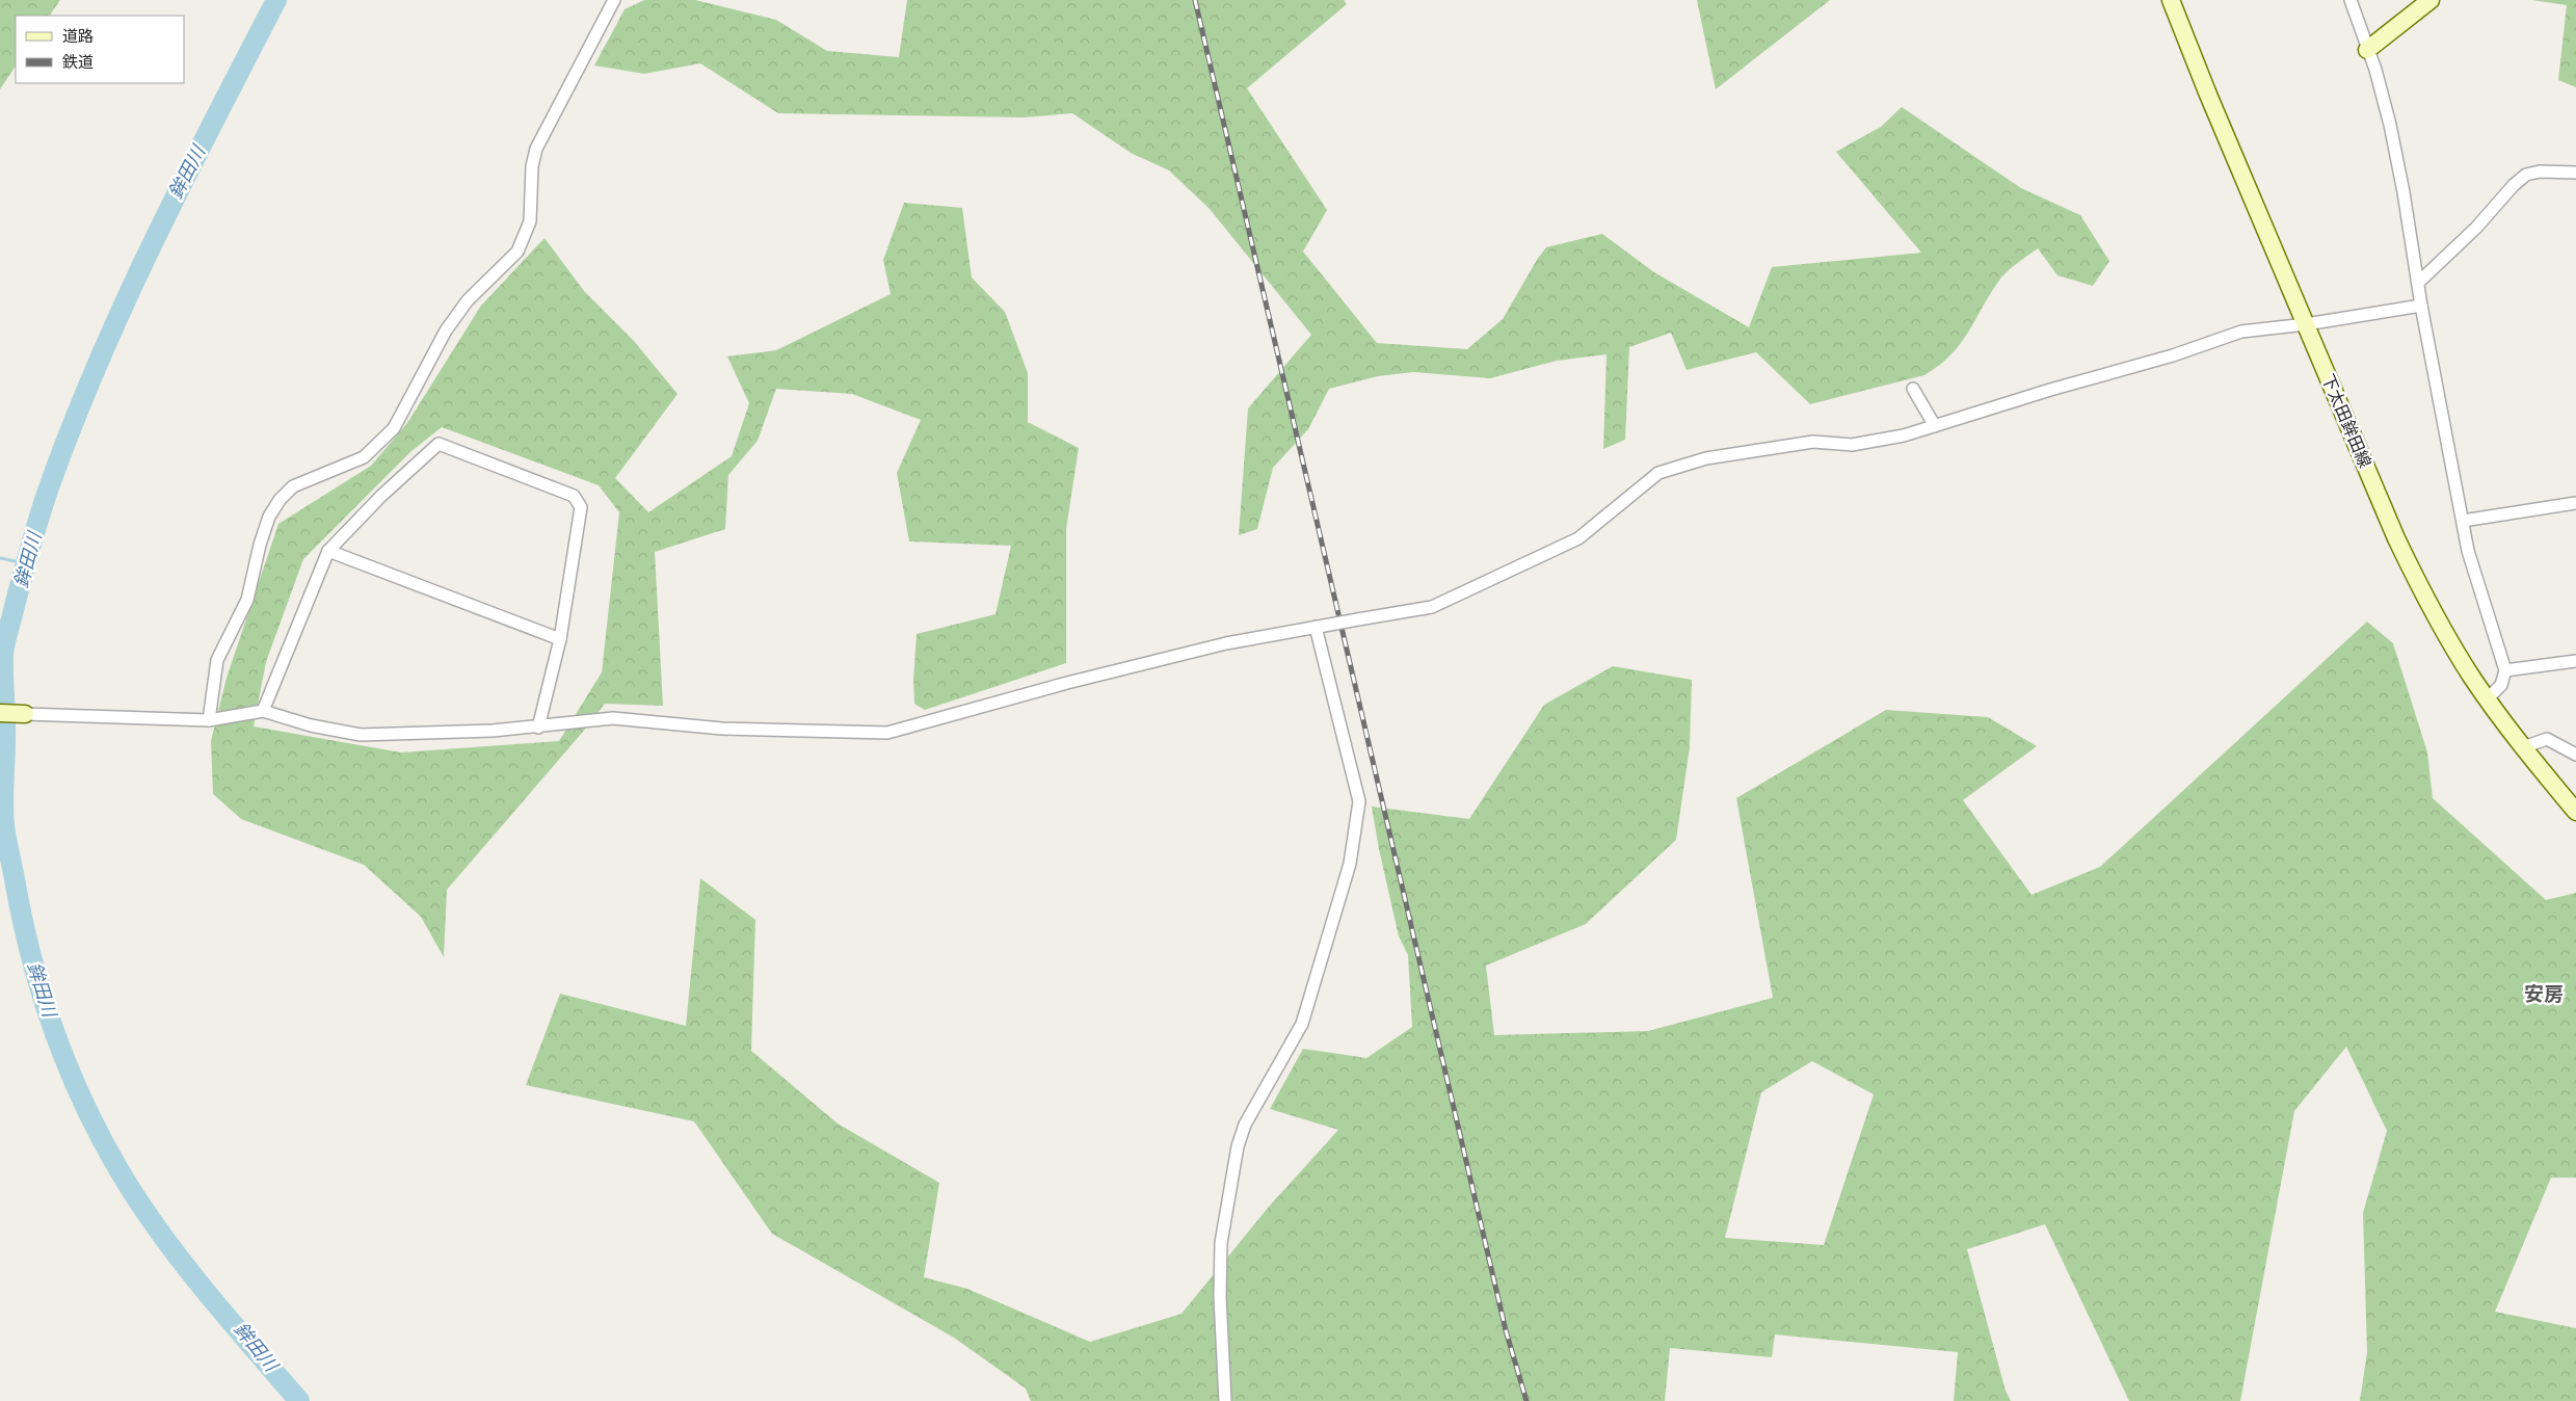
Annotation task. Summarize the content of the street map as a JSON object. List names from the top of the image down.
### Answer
{
  "streets": {
    "main road": ["下太田鉾田線"]
  },
  "districts": ["安房"],
  "water": ["鉾田川"],
  "legend": ["道路", "鉄道"]
}
